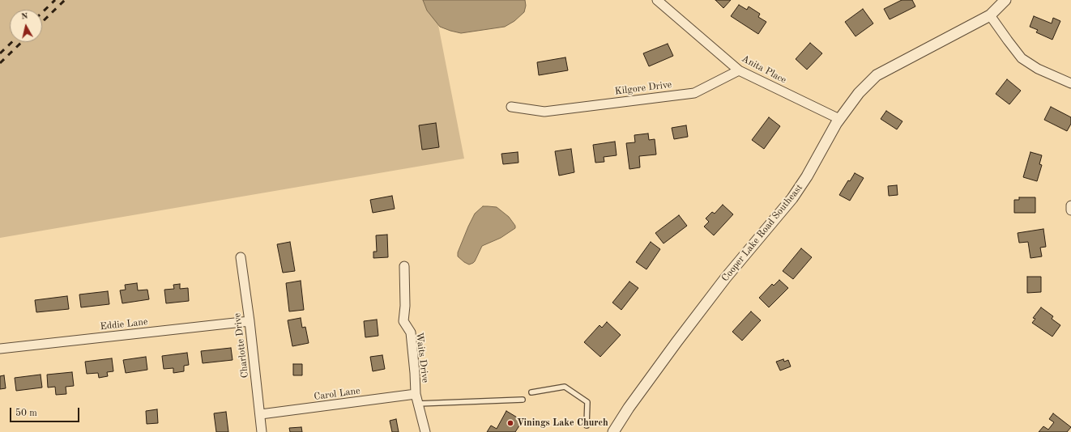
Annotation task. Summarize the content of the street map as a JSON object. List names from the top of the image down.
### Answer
{
  "streets": {
    "street": [
      "Anita Place",
      "Kilgore Drive",
      "Cooper Lake Road Southeast",
      "Eddie Lane",
      "Charlotte Drive",
      "Waits Drive",
      "Carol Lane"
    ]
  },
  "crossings": [
    ["Anita Place", "Kilgore Drive"],
    ["Anita Place", "Cooper Lake Road Southeast"],
    ["Eddie Lane", "Charlotte Drive"],
    ["Charlotte Drive", "Carol Lane"],
    ["Waits Drive", "Carol Lane"]
  ],
  "places": ["Vinings Lake Church"],
  "scale_bar": "50 m",
  "north": "top"
}
